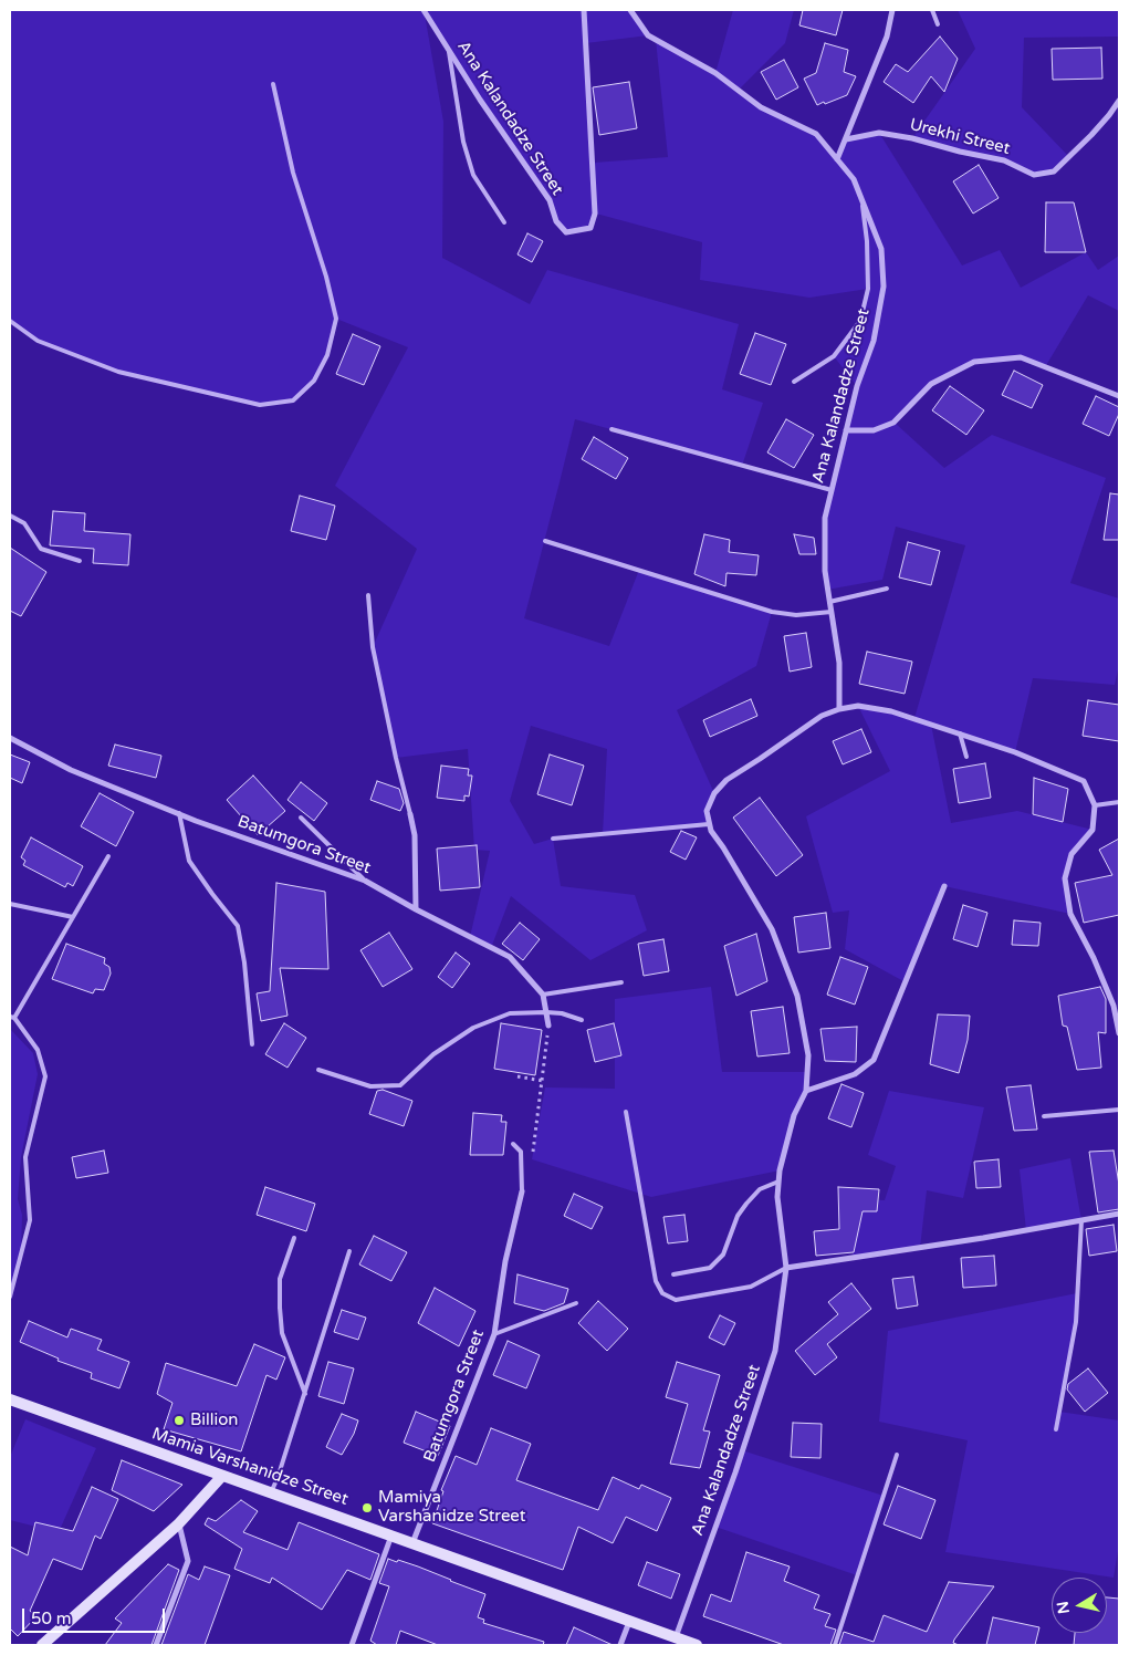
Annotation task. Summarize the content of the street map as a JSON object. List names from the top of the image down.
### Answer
{
  "streets": {
    "street": [
      "Ana Kalandadze Street",
      "Urekhi Street",
      "Batumgora Street",
      "Mamia Varshanidze Street"
    ]
  },
  "crossings": [
    ["Ana Kalandadze Street", "Mamia Varshanidze Street"],
    ["Batumgora Street", "Mamia Varshanidze Street"]
  ],
  "places": ["Billion", "Mamiya Varshanidze Street"],
  "scale_bar": "50 m",
  "north": "left"
}
